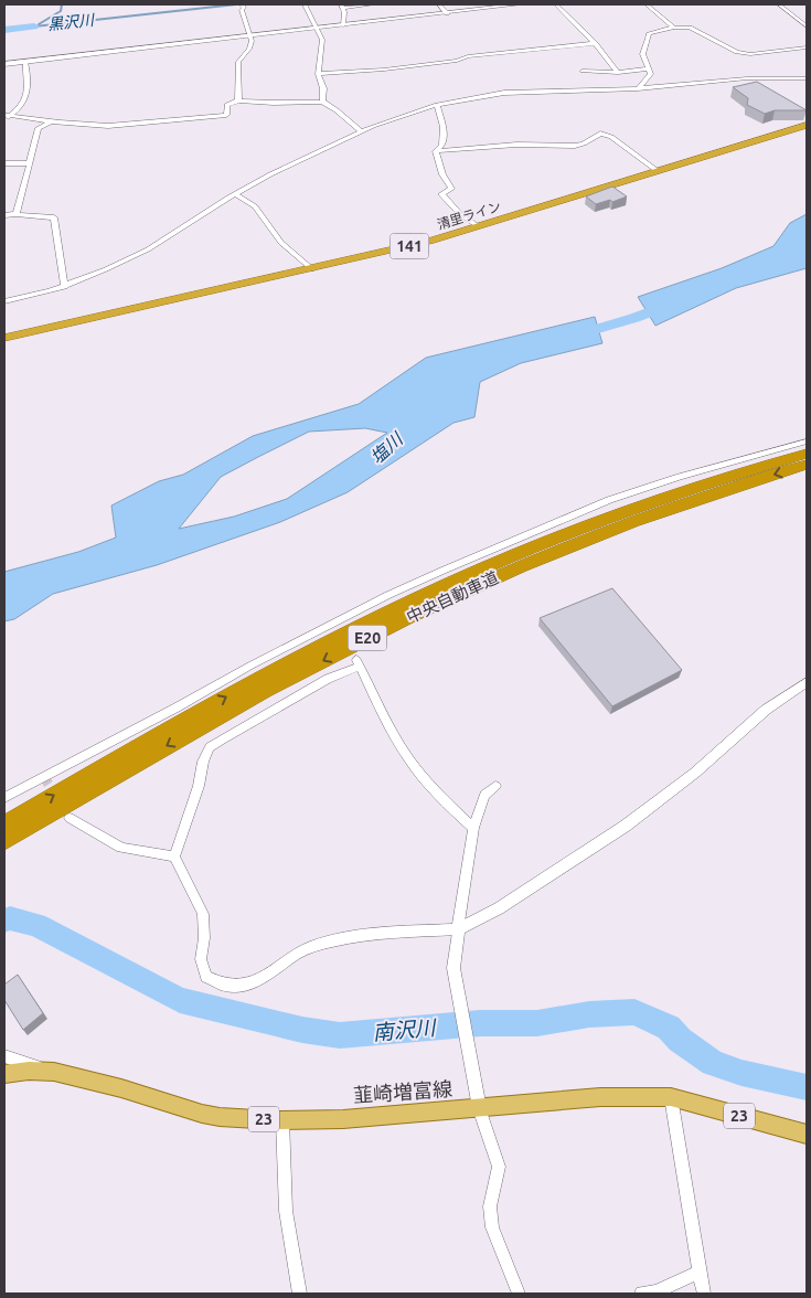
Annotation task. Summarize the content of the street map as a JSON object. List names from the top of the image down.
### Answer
{
  "streets": {
    "highway": [
      "清里ライン",
      "141",
      "中央自動車道",
      "E20"
    ],
    "main road": ["韮崎増富線", "23"]
  },
  "water": ["黒沢川", "塩川", "南沢川"]
}
